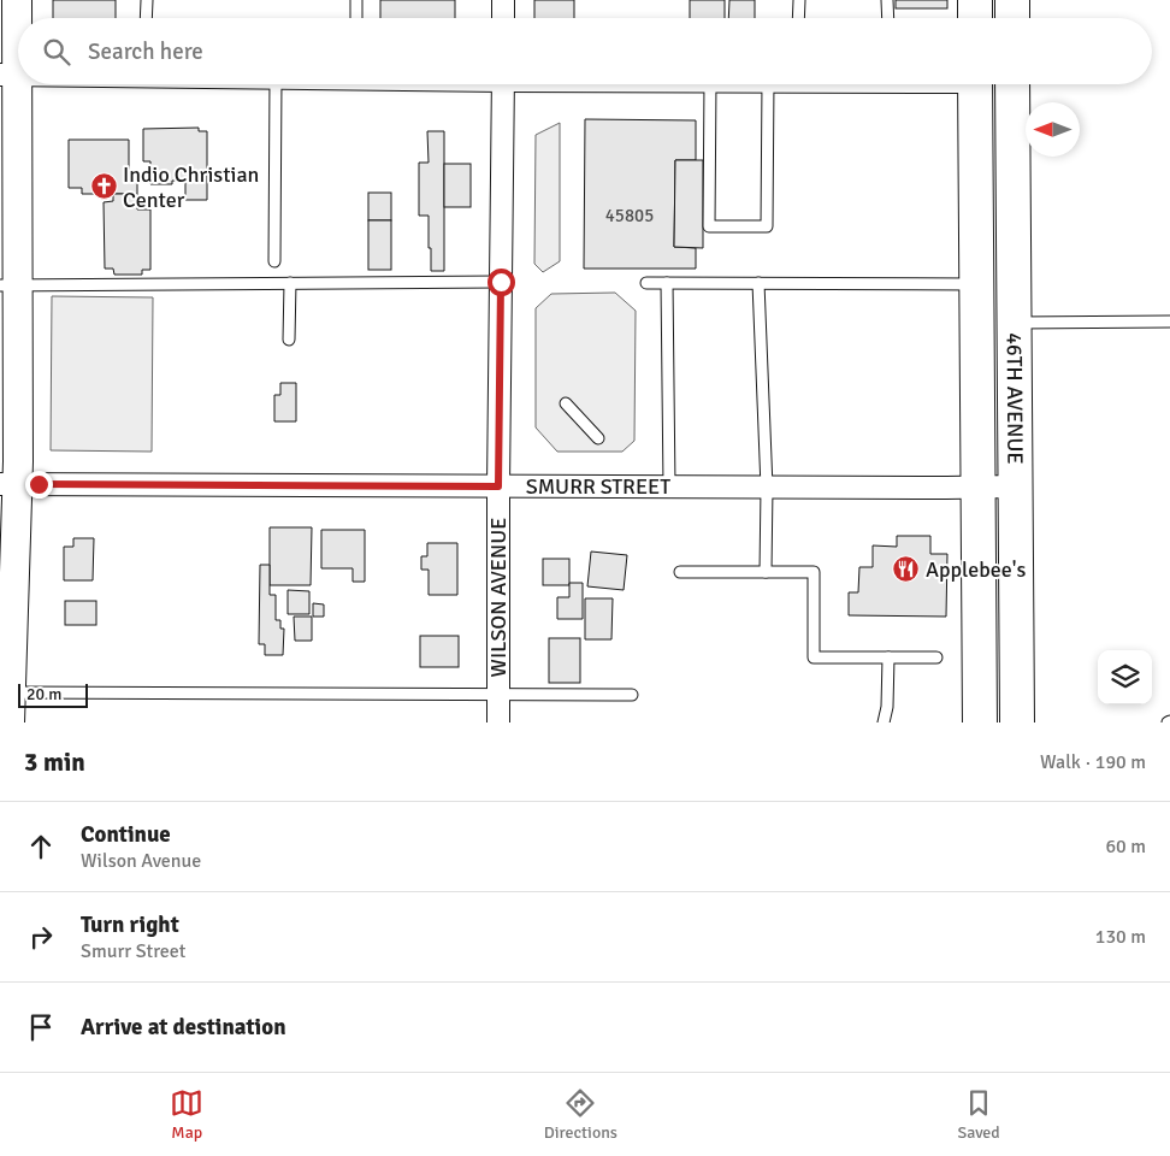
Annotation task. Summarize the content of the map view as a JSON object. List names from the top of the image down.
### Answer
{
  "streets": {
    "main road": ["46TH AVENUE"],
    "street": ["SMURR STREET", "WILSON AVENUE"]
  },
  "crossings": [
    ["46TH AVENUE", "SMURR STREET"],
    ["SMURR STREET", "WILSON AVENUE"]
  ],
  "places": {
    "church": ["Indio Christian Center"],
    "restaurant": ["Applebee's"]
  },
  "house_numbers": ["45805"],
  "scale_bar": "20 m",
  "north": "left",
  "page": {
    "search": "Search here",
    "scale": "20 m",
    "heading": ["3 min", "Walk · 190 m"],
    "list": [
      ["Continue", "Wilson Avenue", "60 m"],
      ["Turn right", "Smurr Street", "130 m"],
      "Arrive at destination"
    ],
    "nav": ["Map", "Directions", "Saved"]
  }
}
